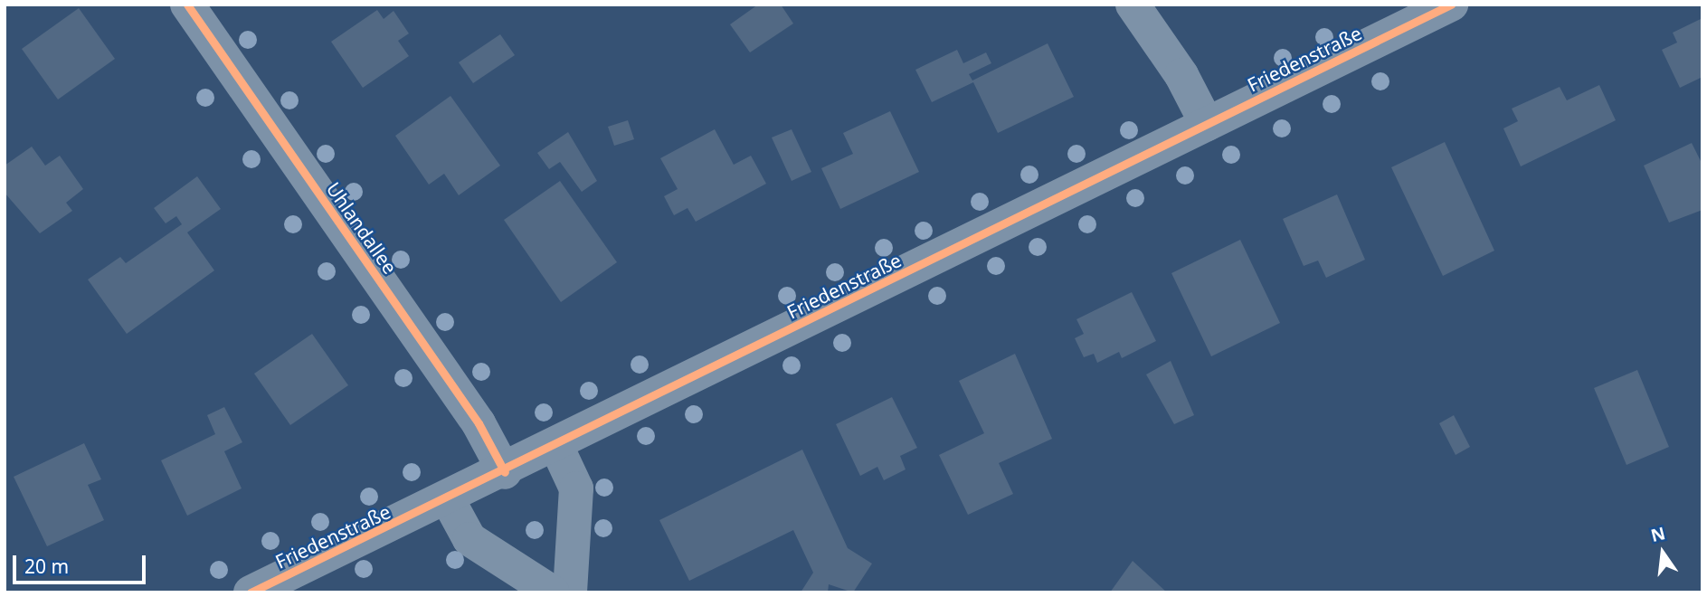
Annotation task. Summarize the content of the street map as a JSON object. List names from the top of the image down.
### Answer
{
  "streets": {
    "street": ["Friedenstraße", "Uhlandallee"]
  },
  "crossings": [
    ["Friedenstraße", "Uhlandallee"]
  ],
  "scale_bar": "20 m",
  "north": "top"
}
